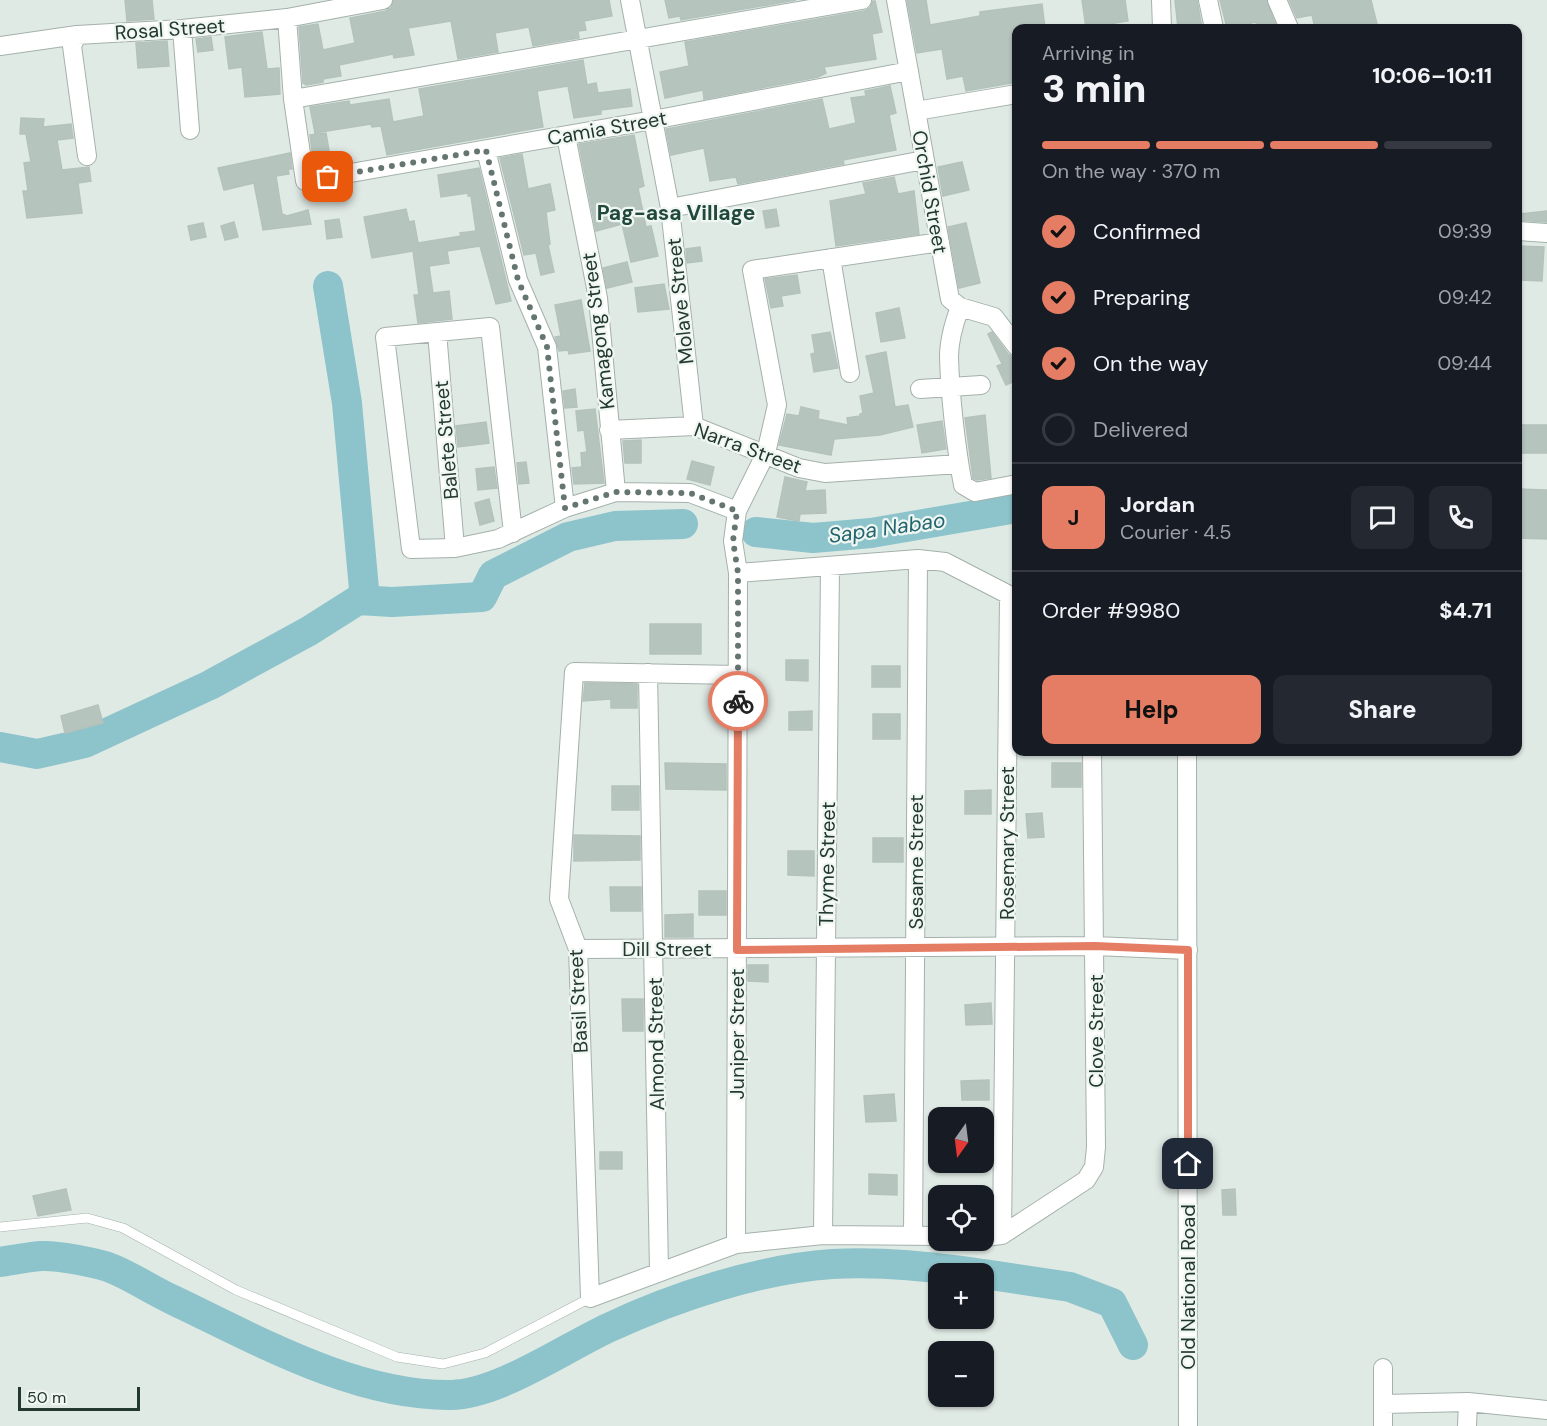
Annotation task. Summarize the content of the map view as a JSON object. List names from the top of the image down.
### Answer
{
  "streets": {
    "street": [
      "Rosal Street",
      "Camia Street",
      "Orchid Street",
      "Molave Street",
      "Kamagong Street",
      "Balete Street",
      "Narra Street",
      "Rosemary Street",
      "Sesame Street",
      "Thyme Street",
      "Dill Street",
      "Basil Street",
      "Clove Street",
      "Juniper Street",
      "Almond Street",
      "Old National Road"
    ]
  },
  "crossings": [
    ["Camia Street", "Orchid Street"],
    ["Camia Street", "Molave Street"],
    ["Camia Street", "Kamagong Street"],
    ["Molave Street", "Narra Street"],
    ["Kamagong Street", "Narra Street"],
    ["Narra Street", "Juniper Street"],
    ["Rosemary Street", "Dill Street"],
    ["Sesame Street", "Dill Street"],
    ["Thyme Street", "Dill Street"],
    ["Dill Street", "Basil Street"],
    ["Dill Street", "Clove Street"],
    ["Dill Street", "Juniper Street"],
    ["Dill Street", "Almond Street"],
    ["Dill Street", "Old National Road"],
    ["Basil Street", "Almond Street"]
  ],
  "districts": ["Pag-asa Village"],
  "water": ["Sapa Nabao"],
  "scale_bar": "50 m",
  "north": "bottom",
  "page": {
    "heading": ["3 min", "Arriving in", "10:06–10:11"],
    "panel": [
      "Jordan",
      "Courier · 4.5",
      "Order #9980",
      "$4.71"
    ],
    "bar": "On the way · 370 m",
    "list": [
      ["Confirmed", "09:39"],
      ["Preparing", "09:42"],
      ["On the way", "09:44"],
      "Delivered"
    ],
    "round": "J",
    "buttons": ["Help", "Share"],
    "map_buttons": ["+", "−"],
    "scale": "50 m"
  }
}
